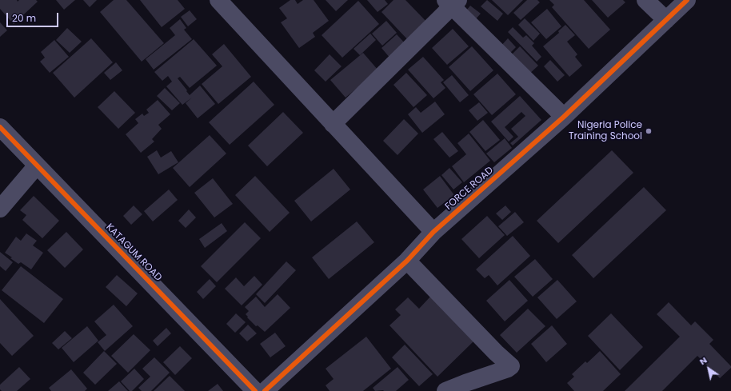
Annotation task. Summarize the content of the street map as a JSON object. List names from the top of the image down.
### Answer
{
  "streets": {
    "street": ["FORCE ROAD", "KATAGUM ROAD"]
  },
  "places": ["Nigeria Police Training School"],
  "scale_bar": "20 m",
  "north": "top left"
}
